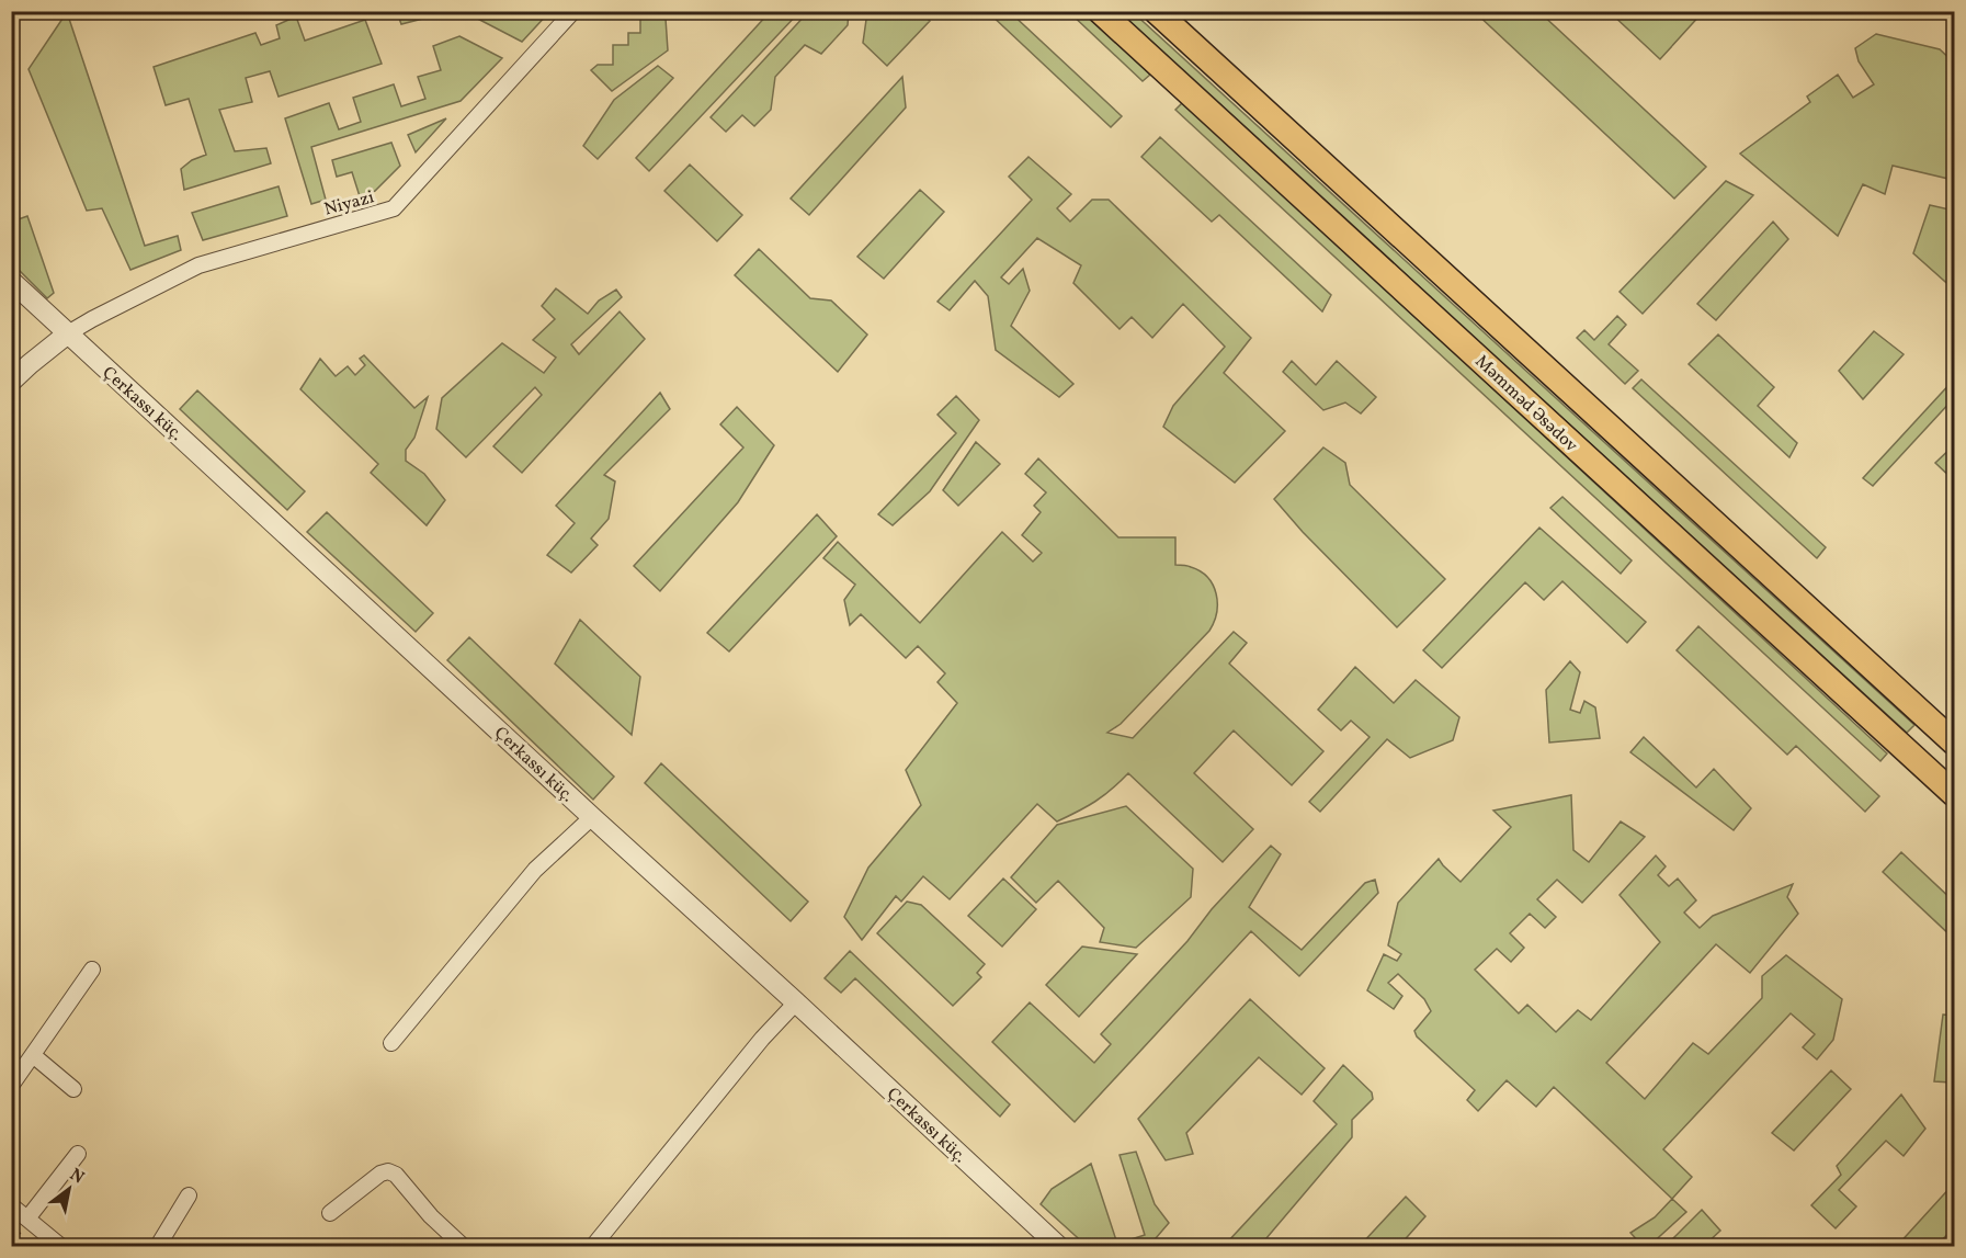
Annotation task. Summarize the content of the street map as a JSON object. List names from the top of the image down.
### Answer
{
  "streets": {
    "main road": ["Məmməd Əsədov"],
    "street": ["Niyazi", "Çerkassı küç."]
  },
  "crossings": [
    ["Niyazi", "Çerkassı küç."]
  ],
  "north": "top right"
}
